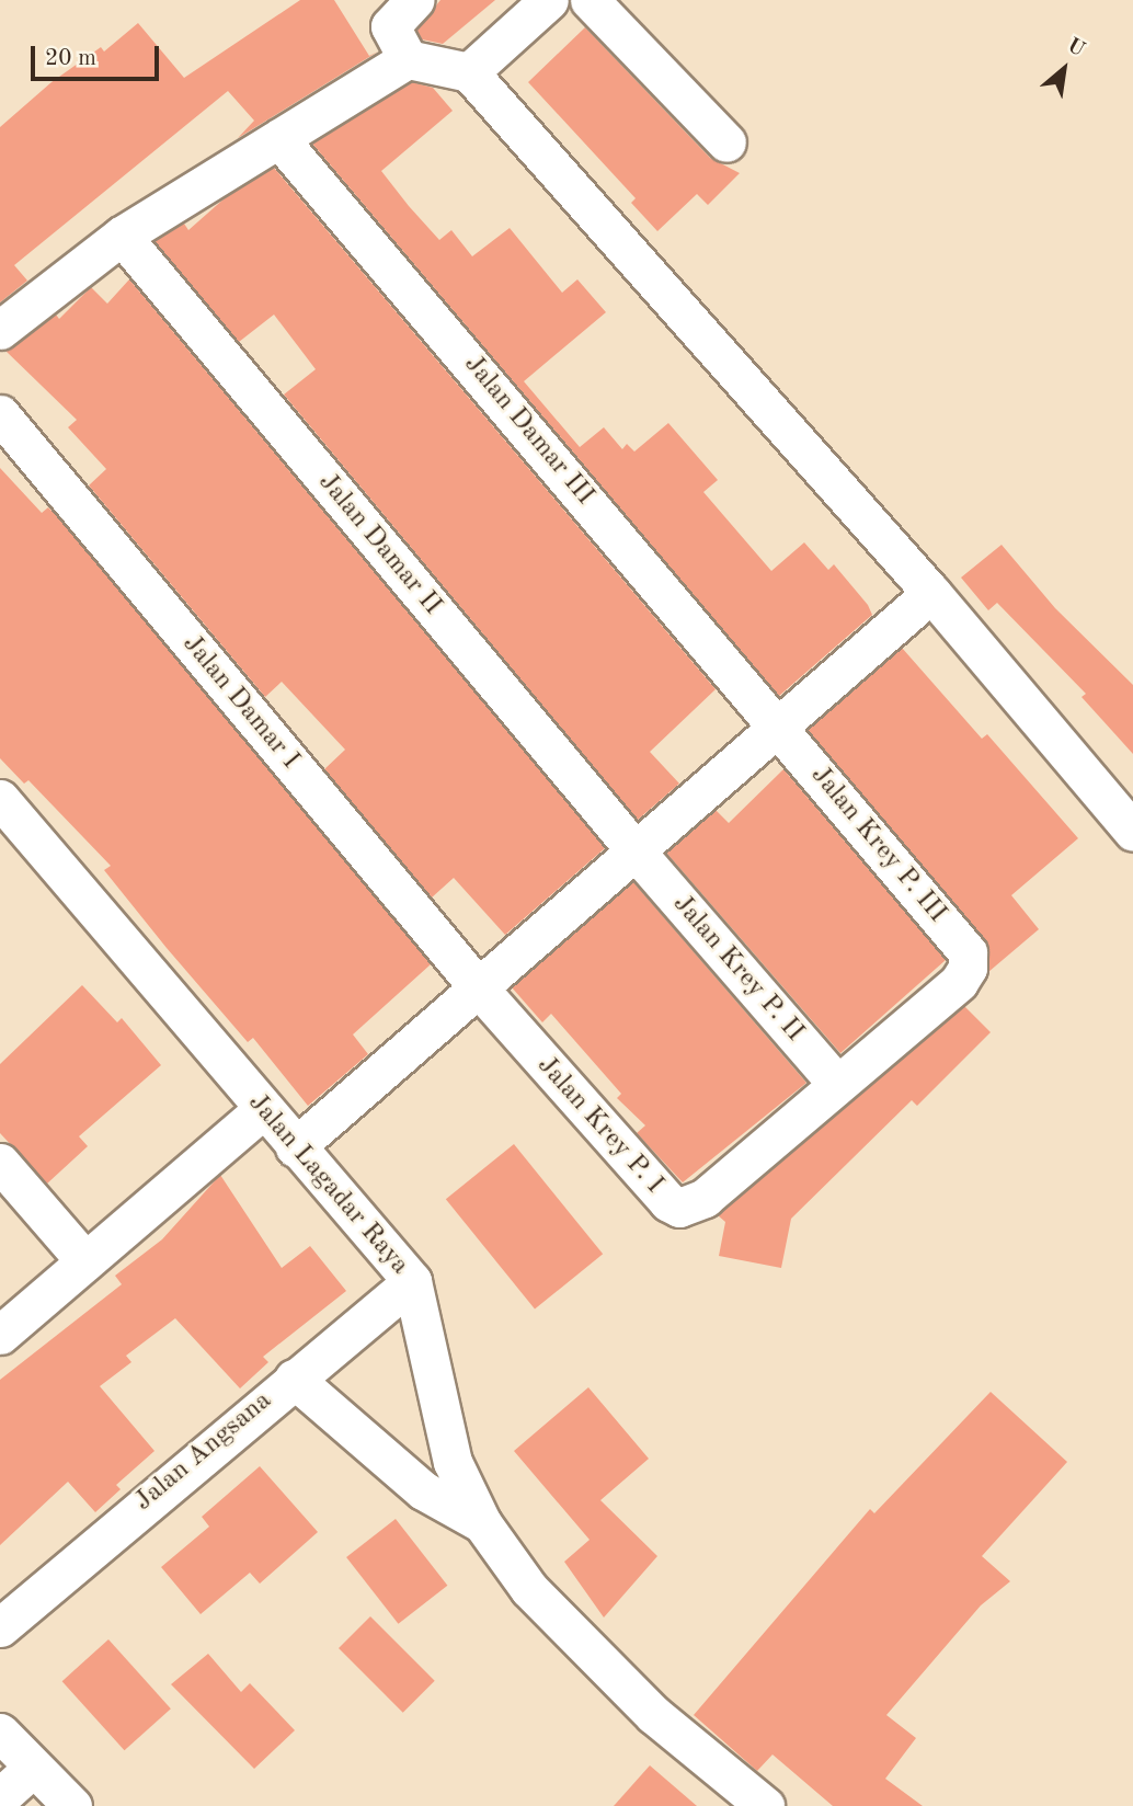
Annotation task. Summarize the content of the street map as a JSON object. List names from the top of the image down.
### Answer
{
  "streets": {
    "street": [
      "Jalan Damar III",
      "Jalan Damar II",
      "Jalan Damar I",
      "Jalan Krey P. III",
      "Jalan Krey P. II",
      "Jalan Krey P. I",
      "Jalan Lagadar Raya",
      "Jalan Angsana"
    ]
  },
  "crossings": [
    ["Jalan Damar III", "Jalan Krey P. III"],
    ["Jalan Damar II", "Jalan Krey P. II"],
    ["Jalan Damar I", "Jalan Krey P. I"],
    ["Jalan Krey P. III", "Jalan Krey P. II"],
    ["Jalan Krey P. III", "Jalan Krey P. I"],
    ["Jalan Krey P. II", "Jalan Krey P. I"],
    ["Jalan Lagadar Raya", "Jalan Angsana"]
  ],
  "scale_bar": "20 m",
  "north": "top right"
}
